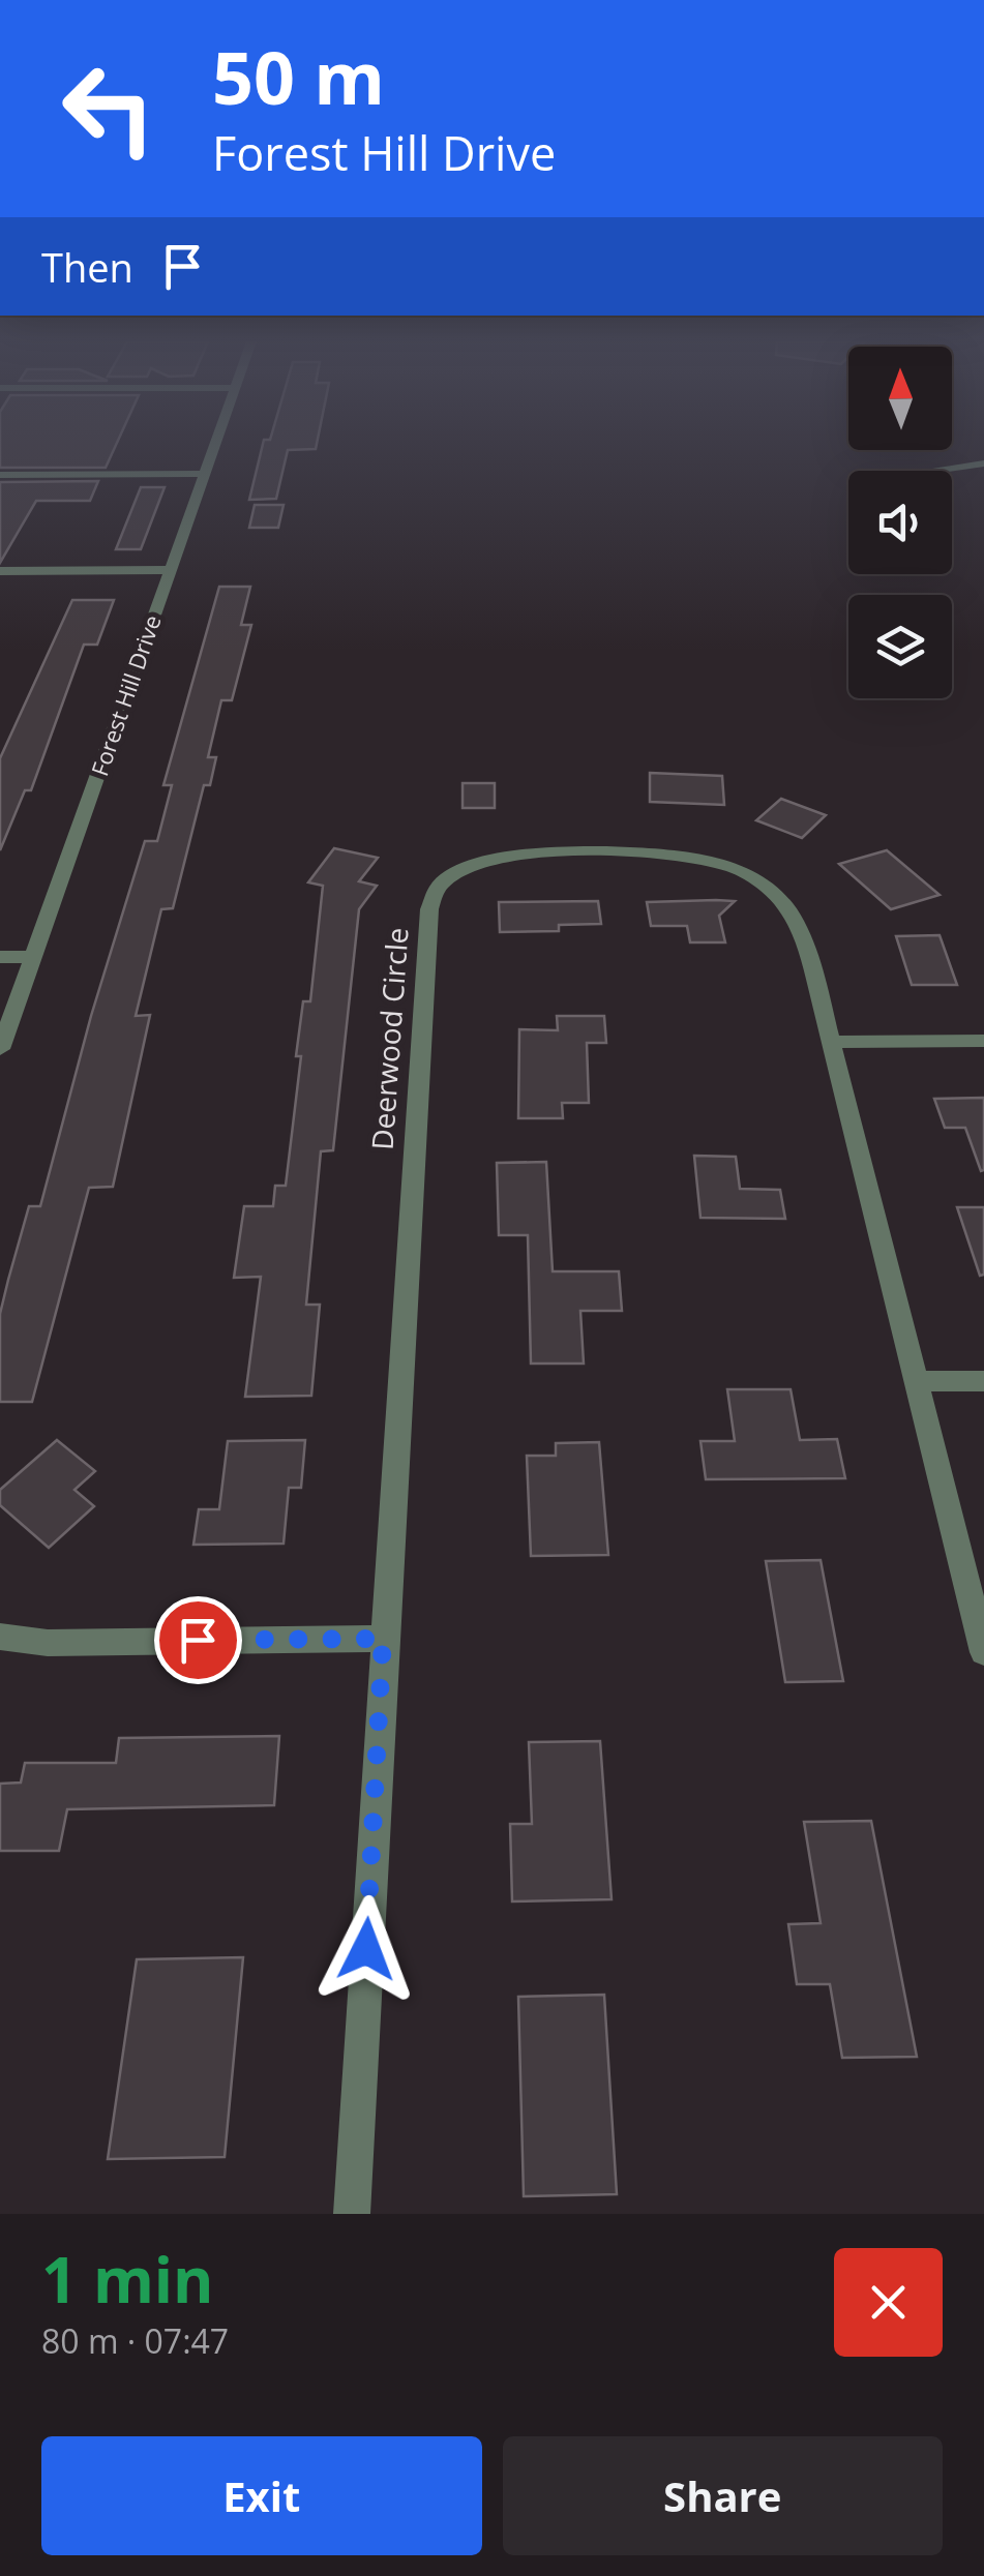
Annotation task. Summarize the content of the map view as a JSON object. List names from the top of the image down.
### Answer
{
  "streets": {
    "street": ["Forest Hill Drive", "Deerwood Circle"]
  },
  "north": "top",
  "page": {
    "turn": ["50 m", "Forest Hill Drive"],
    "then": "Then",
    "heading": ["1 min", "80 m · 07:47"],
    "buttons": ["Exit", "Share"]
  }
}
